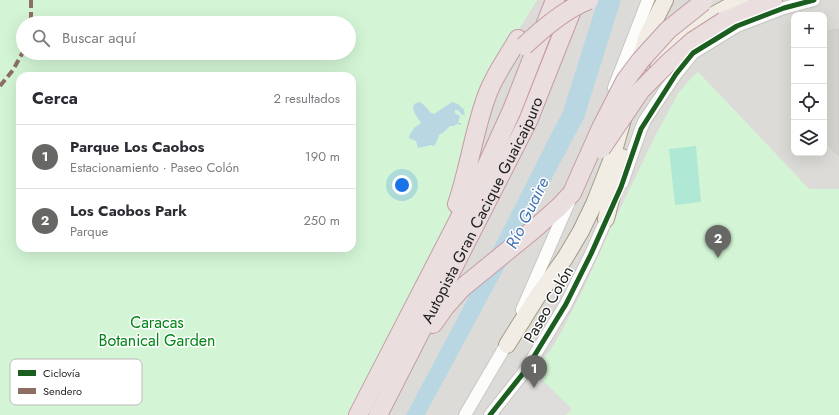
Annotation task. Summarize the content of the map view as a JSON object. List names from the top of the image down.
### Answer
{
  "streets": {
    "highway": ["Autopista Gran Cacique Guaicaipuro"],
    "street": ["Paseo Colón"]
  },
  "water": ["Río Guaire"],
  "parks": ["Caracas Botanical Garden"],
  "legend": ["Ciclovía", "Sendero"],
  "page": {
    "map_buttons": ["+", "−"],
    "search": "Buscar aquí",
    "heading": ["Cerca", "2 resultados"],
    "list": [
      {
        "mark": "1",
        "name": "Parque Los Caobos",
        "note": "Estacionamiento · Paseo Colón",
        "value": "190 m"
      },
      {
        "mark": "2",
        "name": "Los Caobos Park",
        "note": "Parque",
        "value": "250 m"
      }
    ],
    "pins": ["2", "1"]
  }
}
